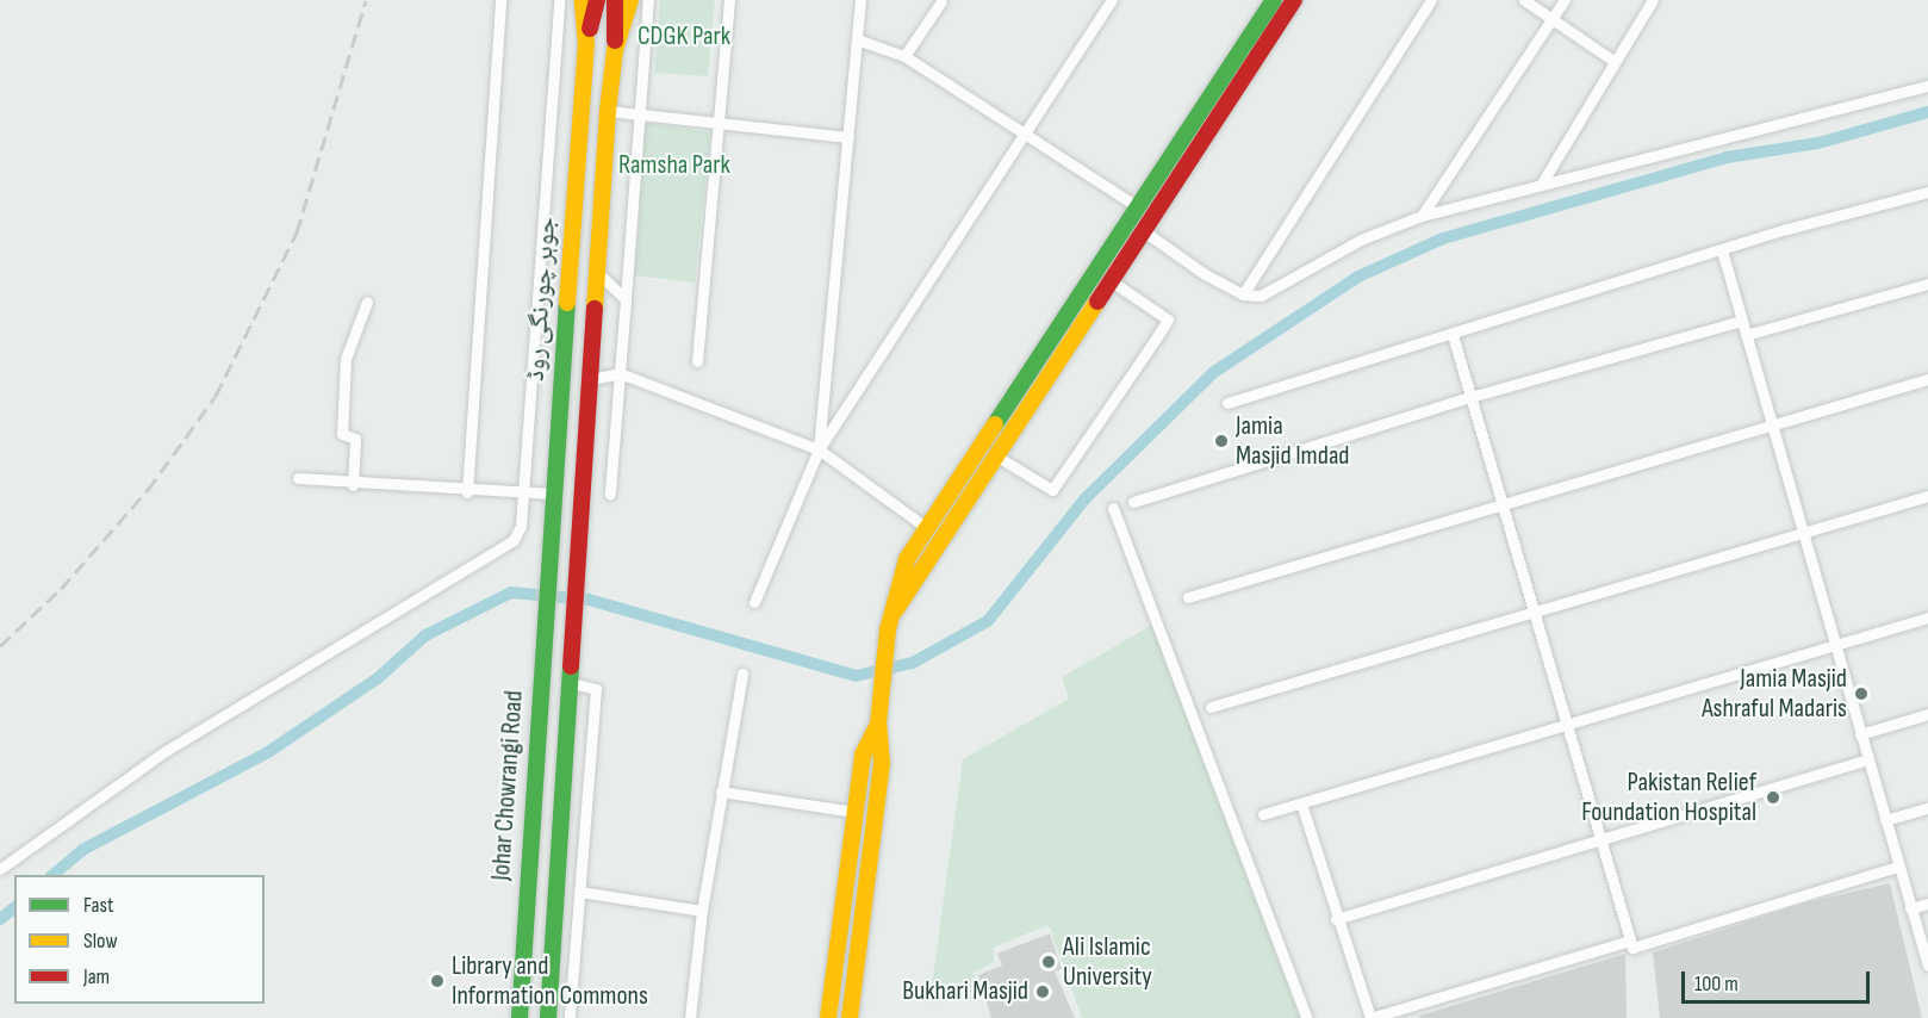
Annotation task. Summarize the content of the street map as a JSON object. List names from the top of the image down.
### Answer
{
  "streets": {
    "street": ["جوہر چورنگی روڈ", "Johar Chowrangi Road"]
  },
  "crossings": [
    ["جوہر چورنگی روڈ", "Johar Chowrangi Road"]
  ],
  "parks": ["CDGK Park", "Ramsha Park"],
  "places": [
    "Jamia Masjid Imdad",
    "Jamia Masjid Ashraful Madaris",
    "Pakistan Relief Foundation Hospital",
    "Ali Islamic University",
    "Library and Information Commons",
    "Bukhari Masjid"
  ],
  "legend": ["Fast", "Slow", "Jam"],
  "scale_bar": "100 m"
}
